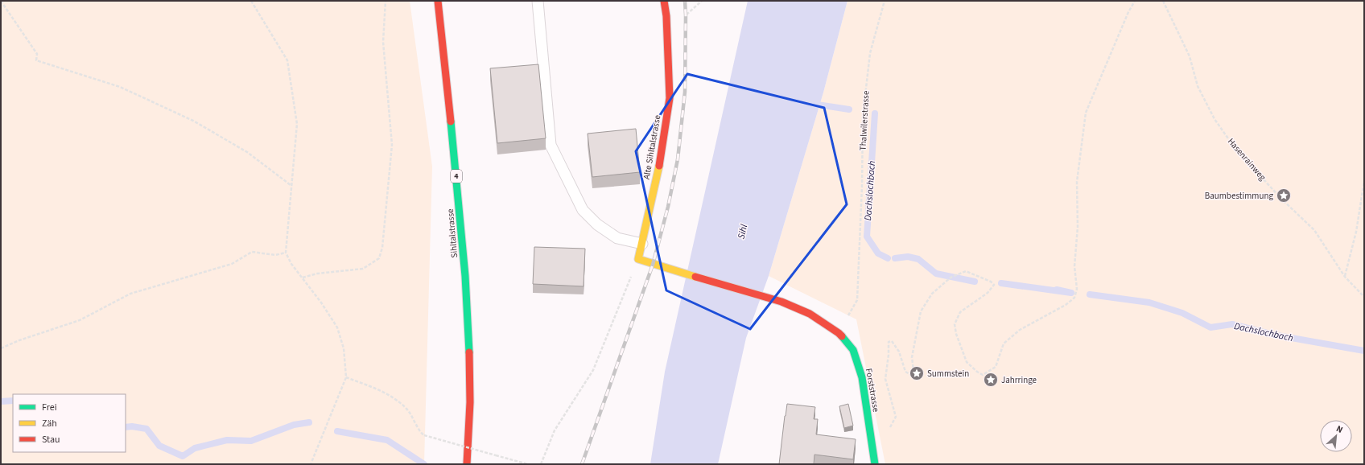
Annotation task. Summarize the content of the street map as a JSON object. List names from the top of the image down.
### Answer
{
  "streets": {
    "street": [
      "Alte Sihltalstrasse",
      "4",
      "Sihltalstrasse",
      "Forststrasse"
    ],
    "path": ["Thalwilerstrasse", "Hasenrainweg"]
  },
  "crossings": [
    ["Alte Sihltalstrasse", "Forststrasse"]
  ],
  "water": ["Dachslochbach", "Sihl"],
  "places": {
    "place": ["Baumbestimmung", "Summstein", "Jahrringe"]
  },
  "legend": ["Frei", "Zäh", "Stau"],
  "north": "top right"
}
